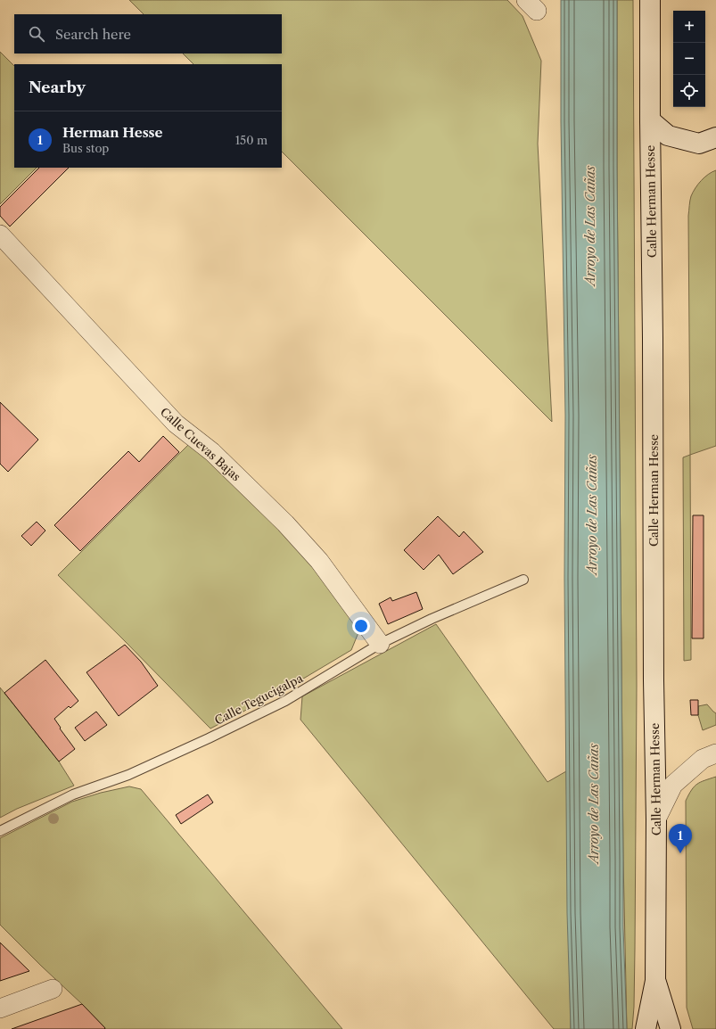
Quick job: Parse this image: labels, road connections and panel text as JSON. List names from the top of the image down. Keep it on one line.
{"streets":{"main road":["Calle Herman Hesse"],"street":["Calle Cuevas Bajas"],"lane":["Calle Tegucigalpa"]},"crossings":[["Calle Cuevas Bajas","Calle Tegucigalpa"]],"water":["Arroyo de Las Cañas"],"page":{"map_buttons":["+","−"],"search":"Search here","heading":"Nearby","list":[{"mark":"1","name":"Herman Hesse","note":"Bus stop","value":"150 m"}],"pins":"1"}}
